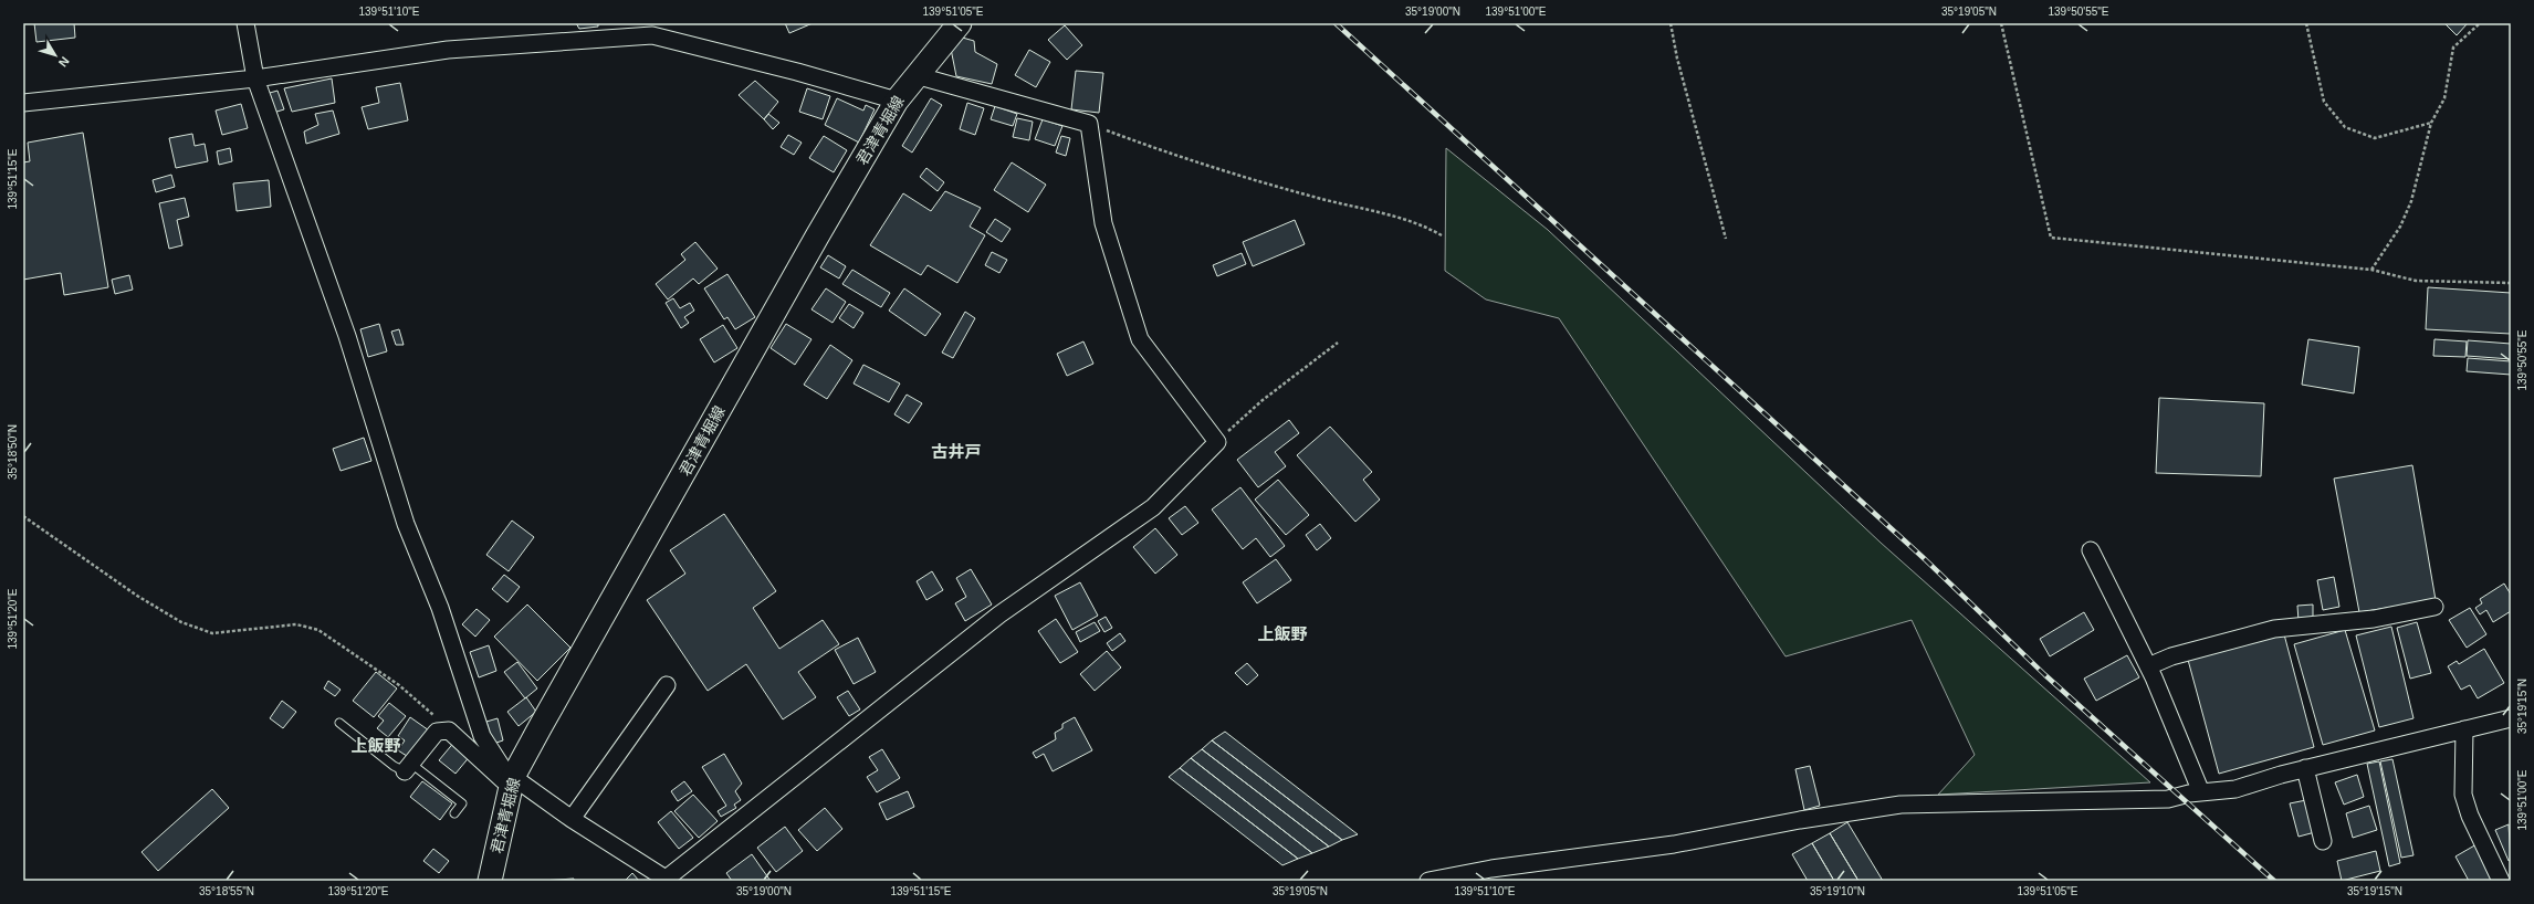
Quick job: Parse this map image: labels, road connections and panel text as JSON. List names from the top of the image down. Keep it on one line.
{"streets":{"main road":["君津青堀線"]},"districts":["古井戸","上飯野","上飯野"],"north":"bottom right","coordinates":["139°51'10\"E","139°51'05\"E","35°19'00\"N","139°51'00\"E","35°19'05\"N","139°50'55\"E","139°51'15\"E","35°18'50\"N","139°51'20\"E","35°19'15\"N","35°18'55\"N","35°19'10\"N"]}
